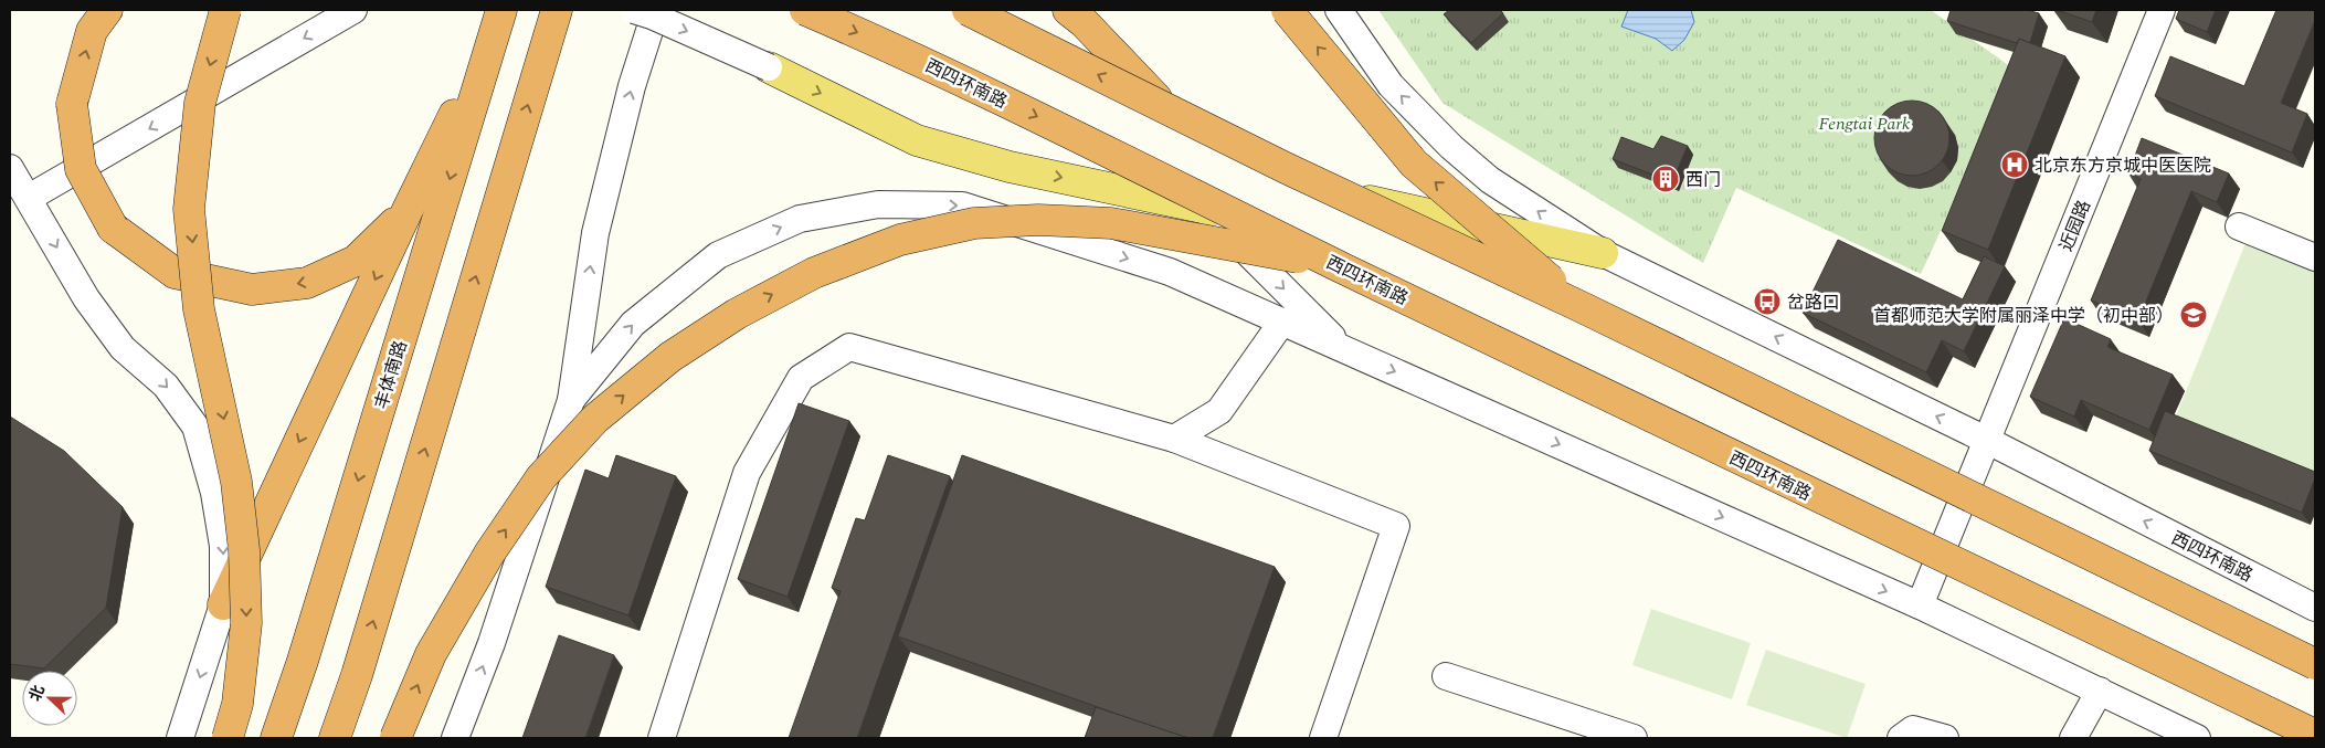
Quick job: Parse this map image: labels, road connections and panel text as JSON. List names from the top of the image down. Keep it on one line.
{"streets":{"highway":["西四环南路","丰体南路"],"street":["近园路"]},"crossings":[["西四环南路","近园路"]],"parks":["Fengtai Park"],"places":{"hospital":["北京东方京城中医医院"],"building":["西门"],"bus stop":["岔路口"],"school or university":["首都师范大学附属丽泽中学（初中部）"]},"north":"left"}
